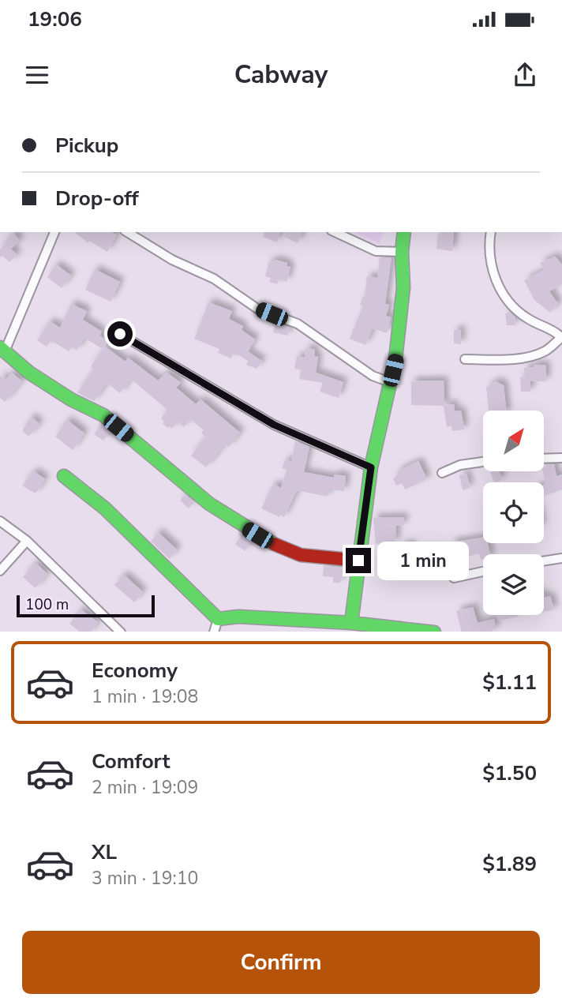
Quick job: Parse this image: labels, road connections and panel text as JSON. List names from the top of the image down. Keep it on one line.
{"scale_bar":"100 m","north":"top right","page":{"status":"19:06","header":"Cabway","banner":["Pickup","Drop-off"],"bubble":"1 min","scale":"100 m","list":[{"name":"Economy","note":"1 min · 19:08","value":"$1.11"},{"name":"Comfort","note":"2 min · 19:09","value":"$1.50"},{"name":"XL","note":"3 min · 19:10","value":"$1.89"}],"buttons":"Confirm"}}
